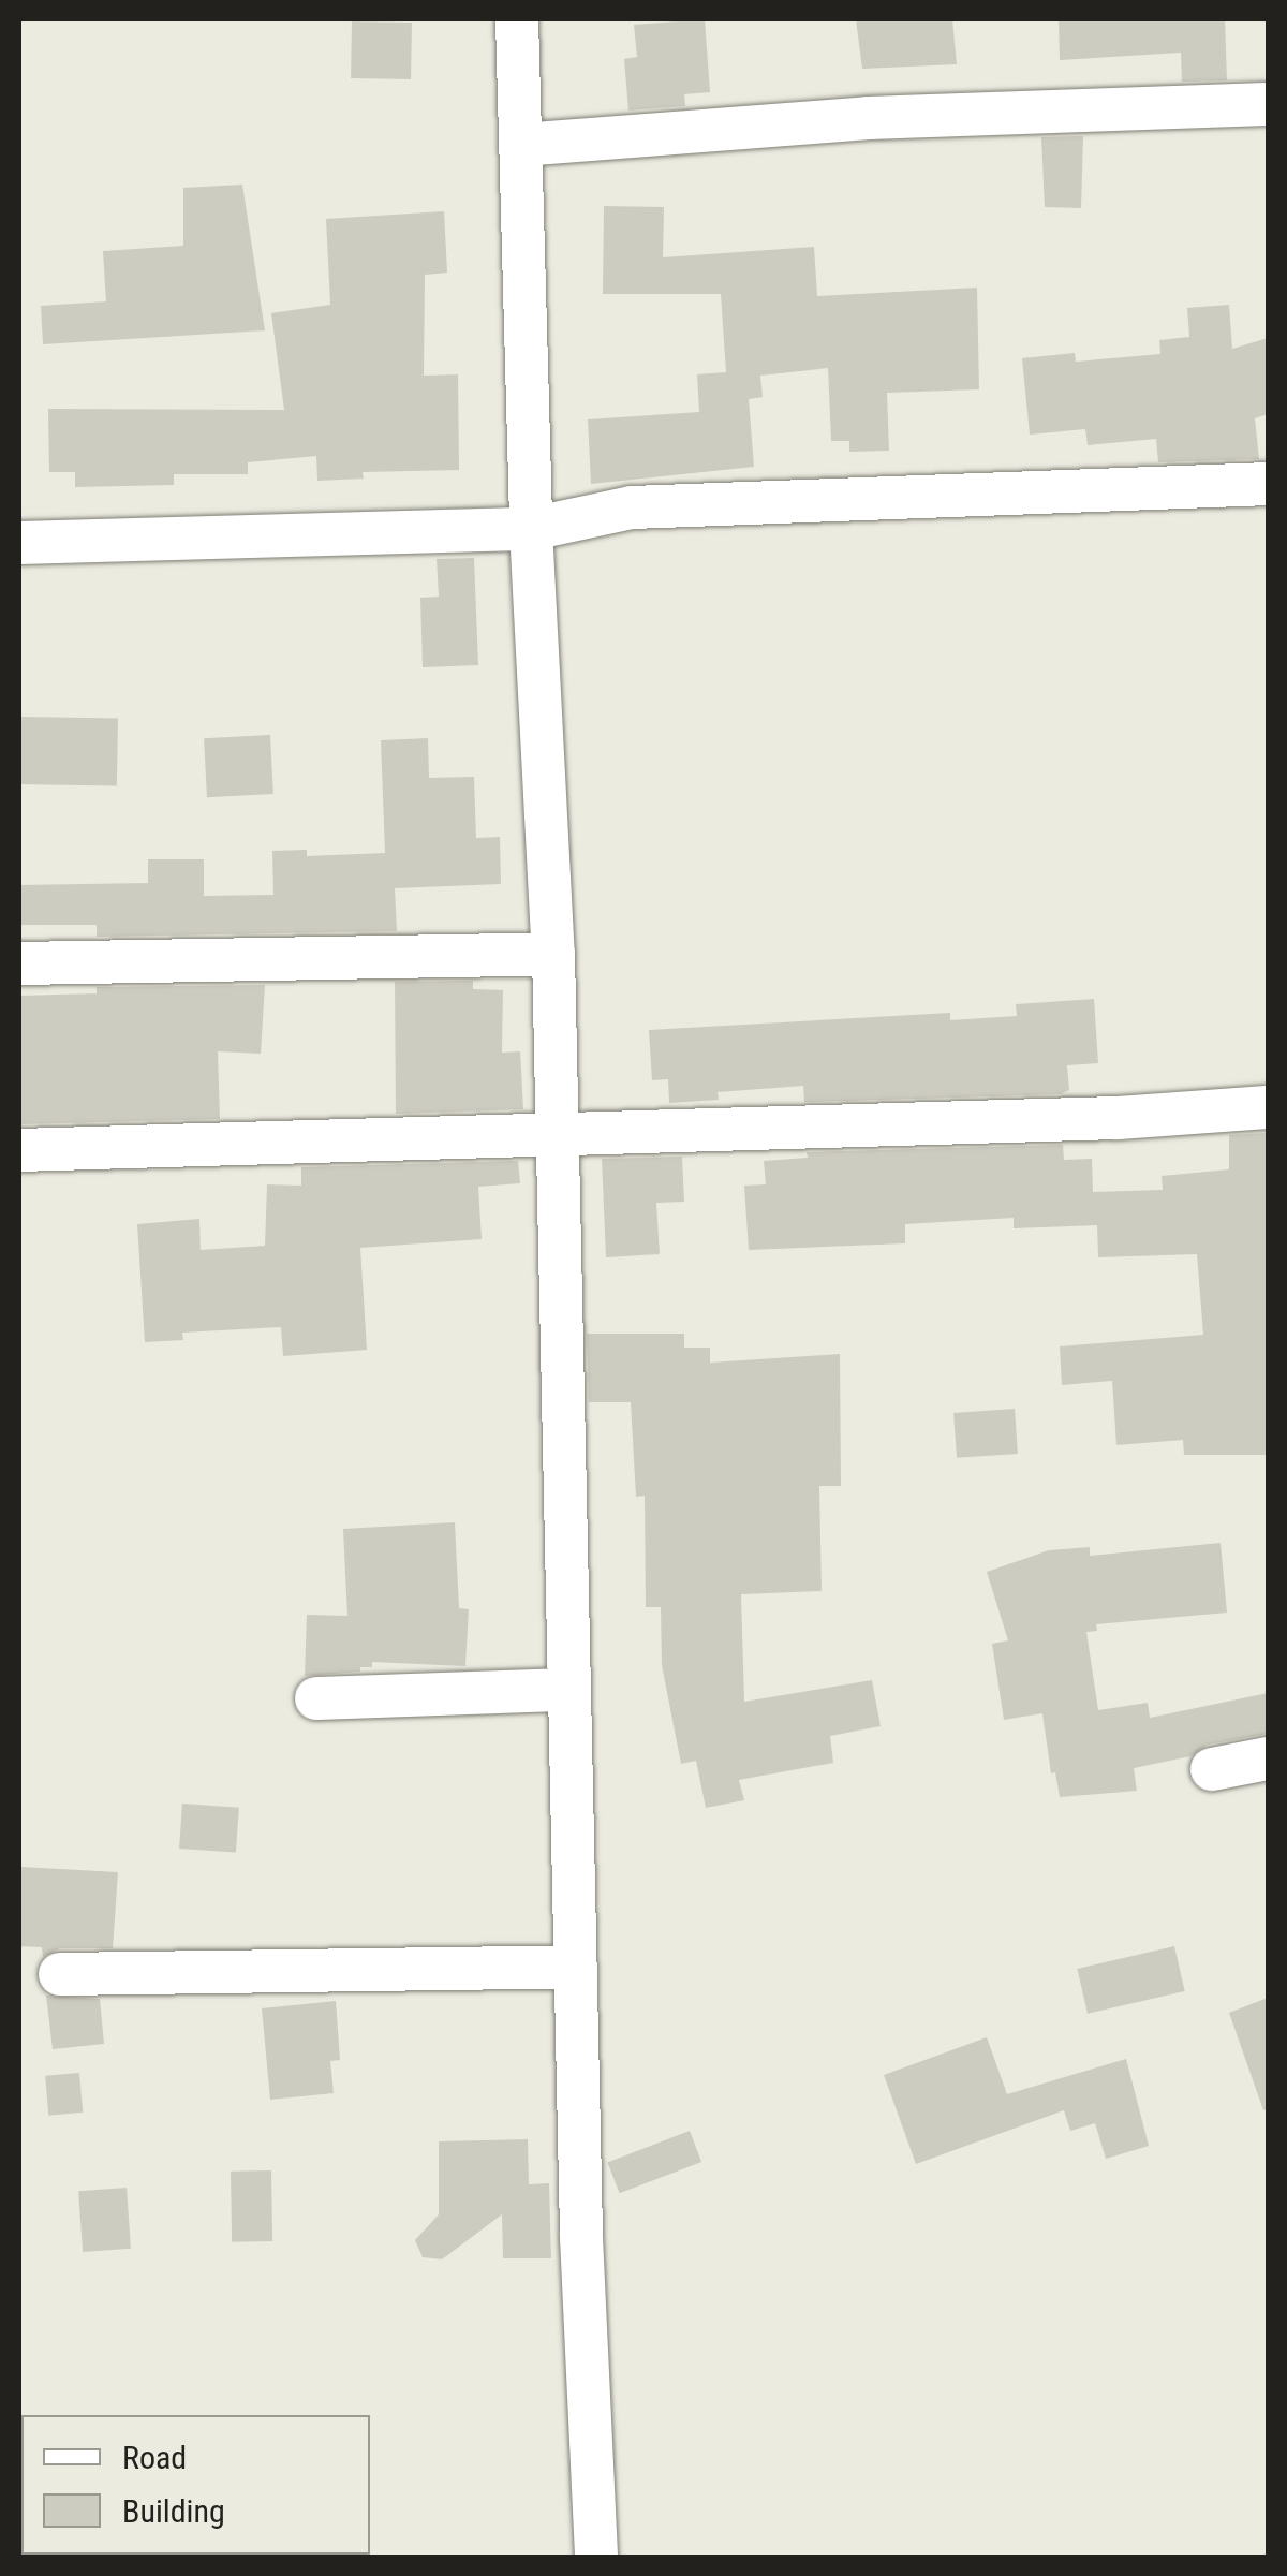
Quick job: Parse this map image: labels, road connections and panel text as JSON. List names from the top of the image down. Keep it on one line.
{"legend":["Road","Building"]}
